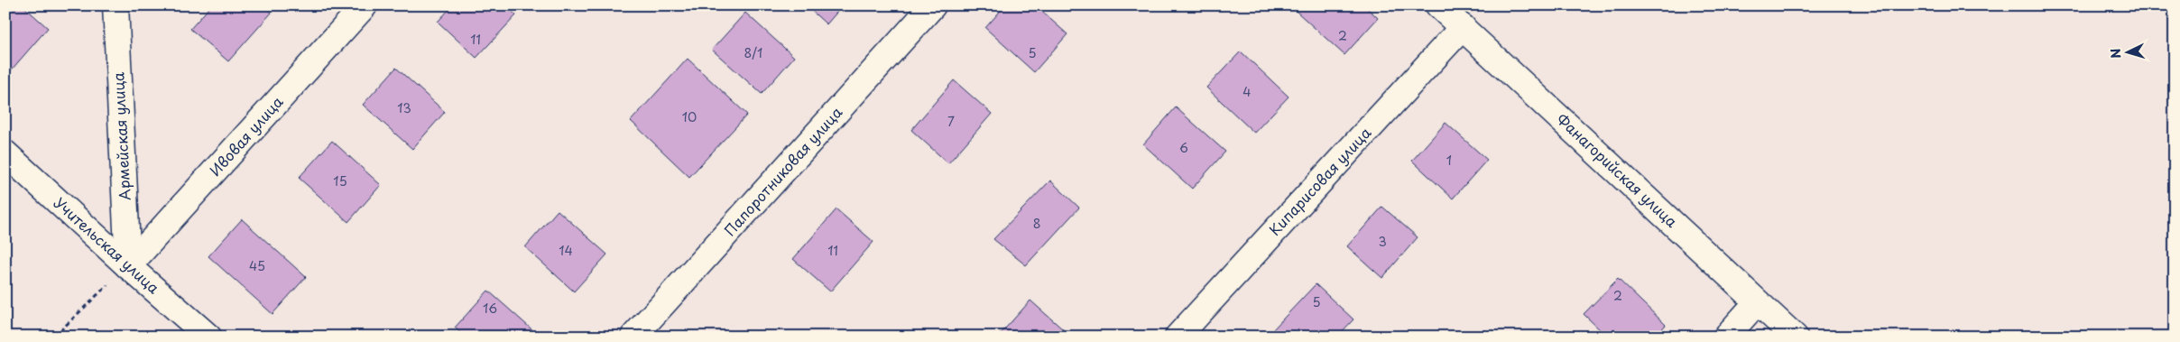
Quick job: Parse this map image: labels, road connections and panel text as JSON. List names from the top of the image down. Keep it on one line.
{"streets":{"street":["Армейская улица","Ивовая улица","Фанагорийская улица","Папоротниковая улица","Кипарисовая улица","Учительская улица"]},"crossings":[["Армейская улица","Ивовая улица"],["Армейская улица","Учительская улица"],["Ивовая улица","Учительская улица"],["Фанагорийская улица","Кипарисовая улица"]],"house_numbers":["2","11","8/1","5","4","13","10","7","6","1","15","8","3","14","11","45","2","5","16"],"north":"left"}
